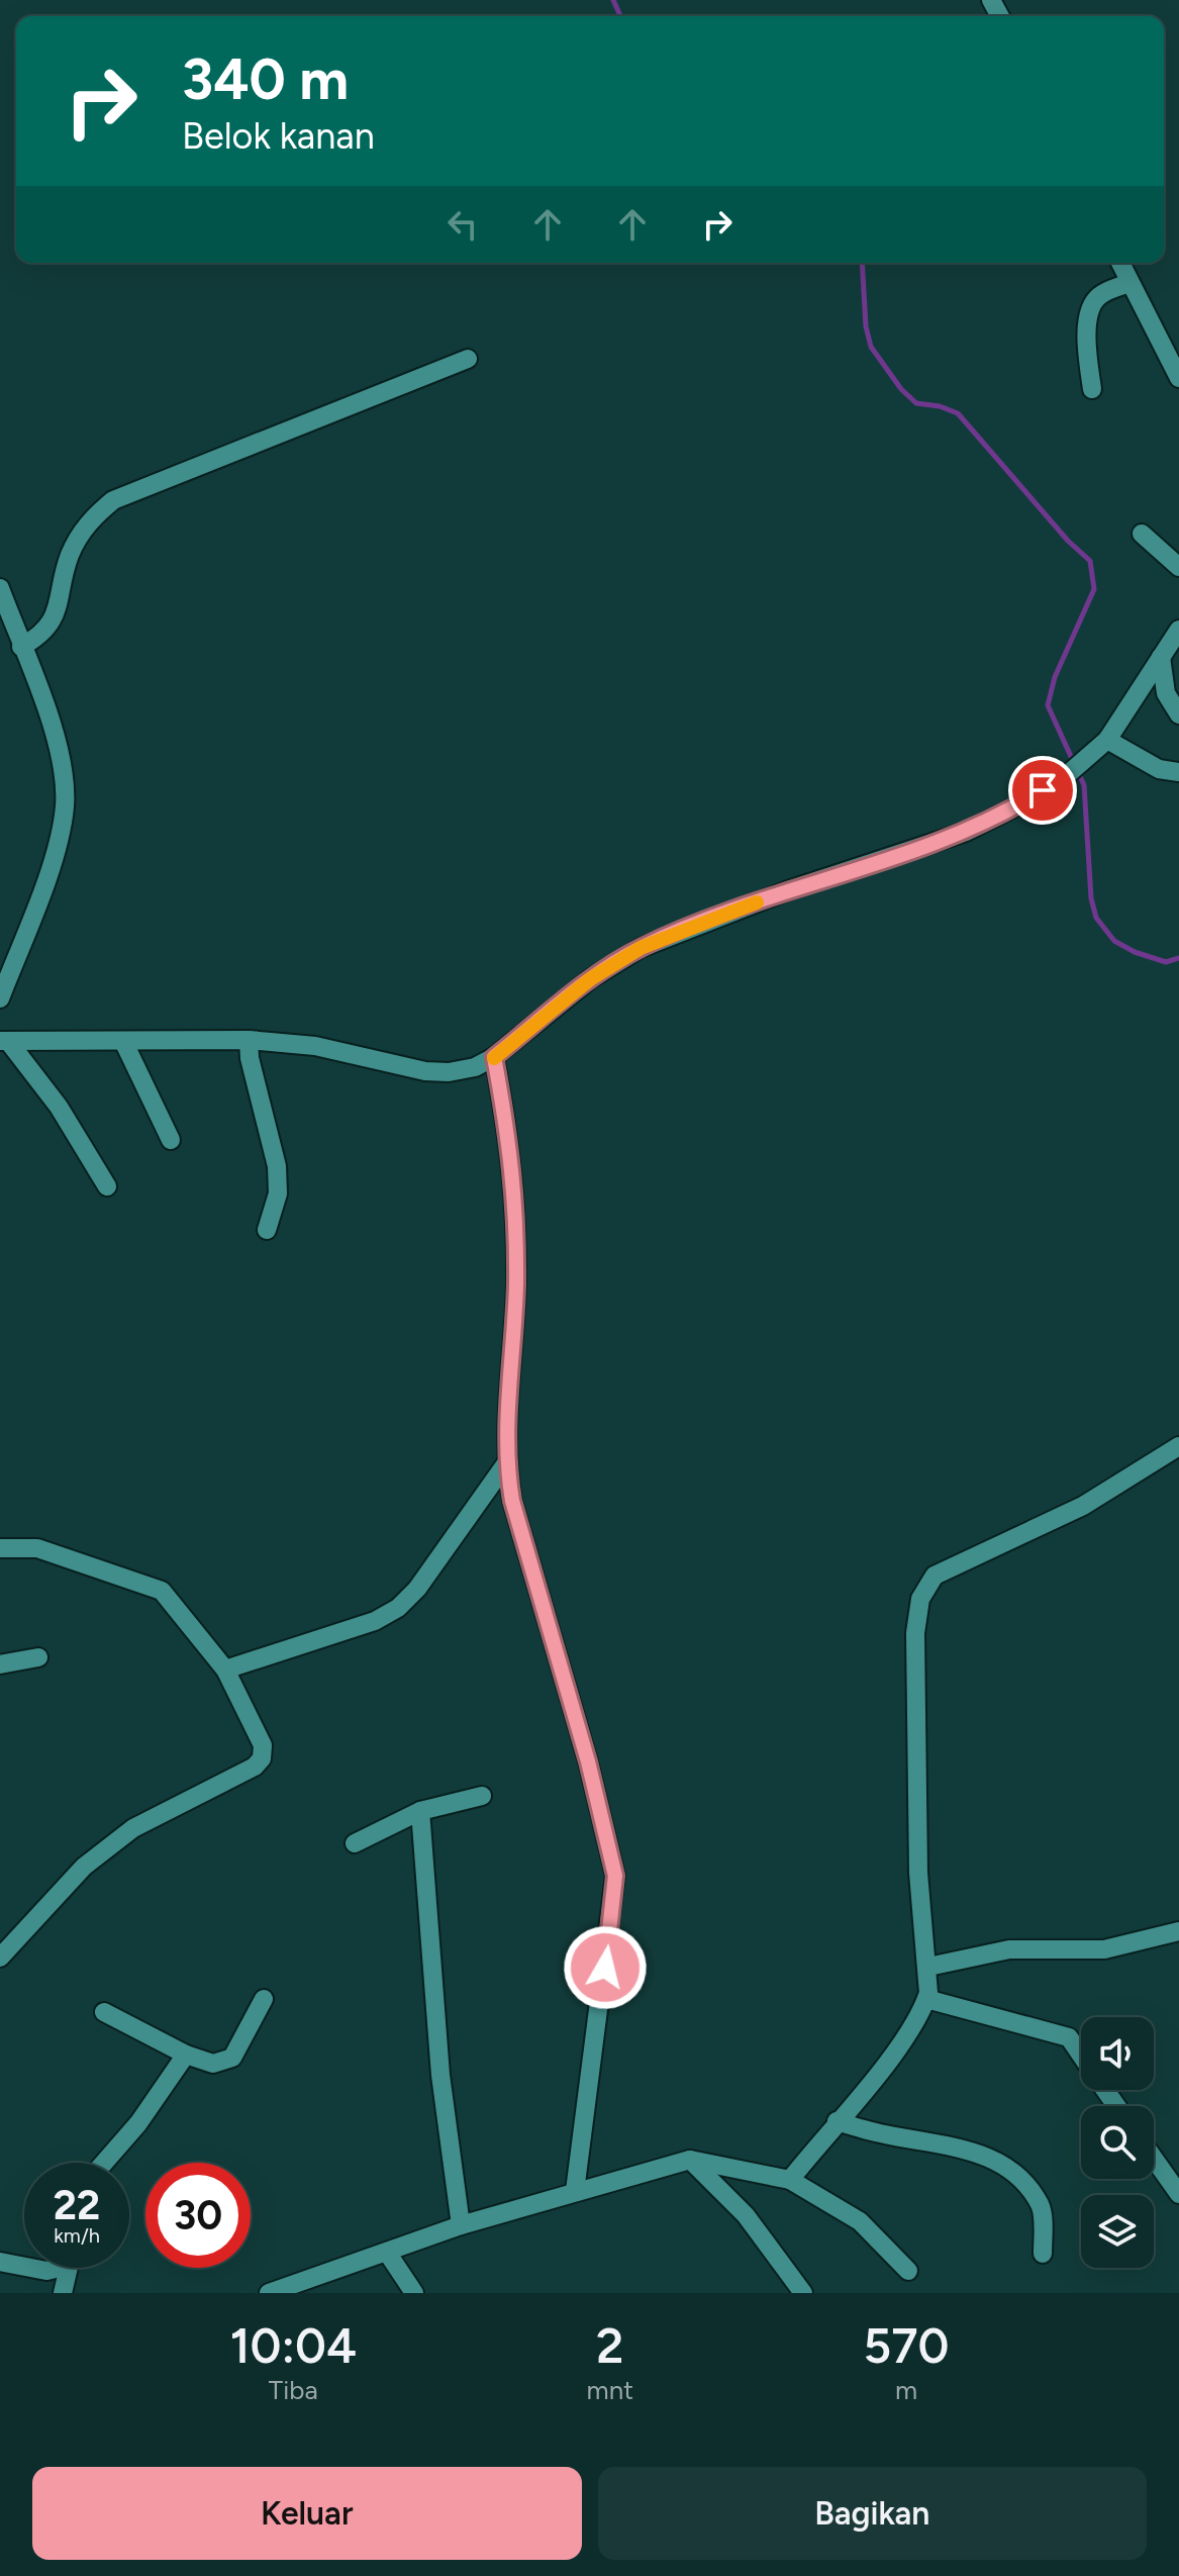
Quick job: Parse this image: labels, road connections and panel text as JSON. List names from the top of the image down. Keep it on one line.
{"page":{"turn":["340 m","Belok kanan"],"speed":"22 km/h","limit":"30","eta":["10:04","Tiba","2","mnt","570","m"],"buttons":["Keluar","Bagikan"]}}
